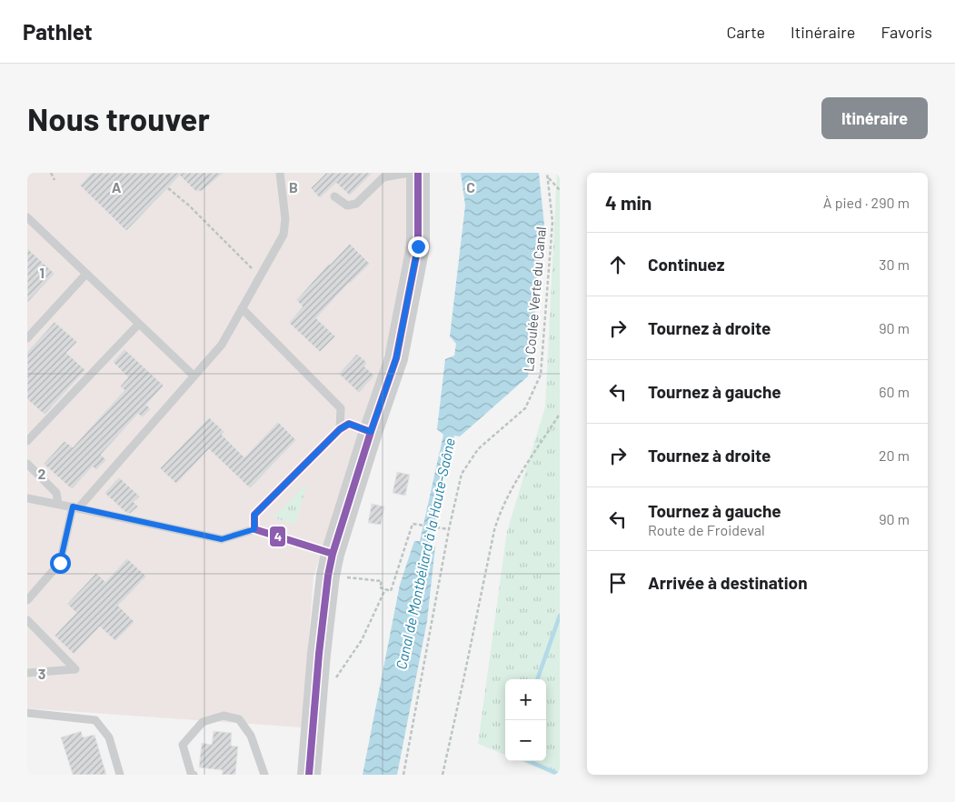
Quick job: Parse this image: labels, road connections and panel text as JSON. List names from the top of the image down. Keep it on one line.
{"streets":{"path":["La Coulée Verte du Canal"]},"water":["Canal de Montbéliard à la Haute-Saône"],"lines":["transit line 4"],"page":{"header":"Pathlet","nav":["Carte","Itinéraire","Favoris"],"buttons":"Itinéraire","title":"Nous trouver","heading":["4 min","À pied · 290 m"],"list":[["Continuez","30 m"],["Tournez à droite","90 m"],["Tournez à gauche","60 m"],["Tournez à droite","20 m"],["Tournez à gauche","Route de Froideval","90 m"],"Arrivée à destination"],"map_buttons":["+","−"]},"grid":{"columns":["A","B","C"],"rows":["1","2","3"]}}
